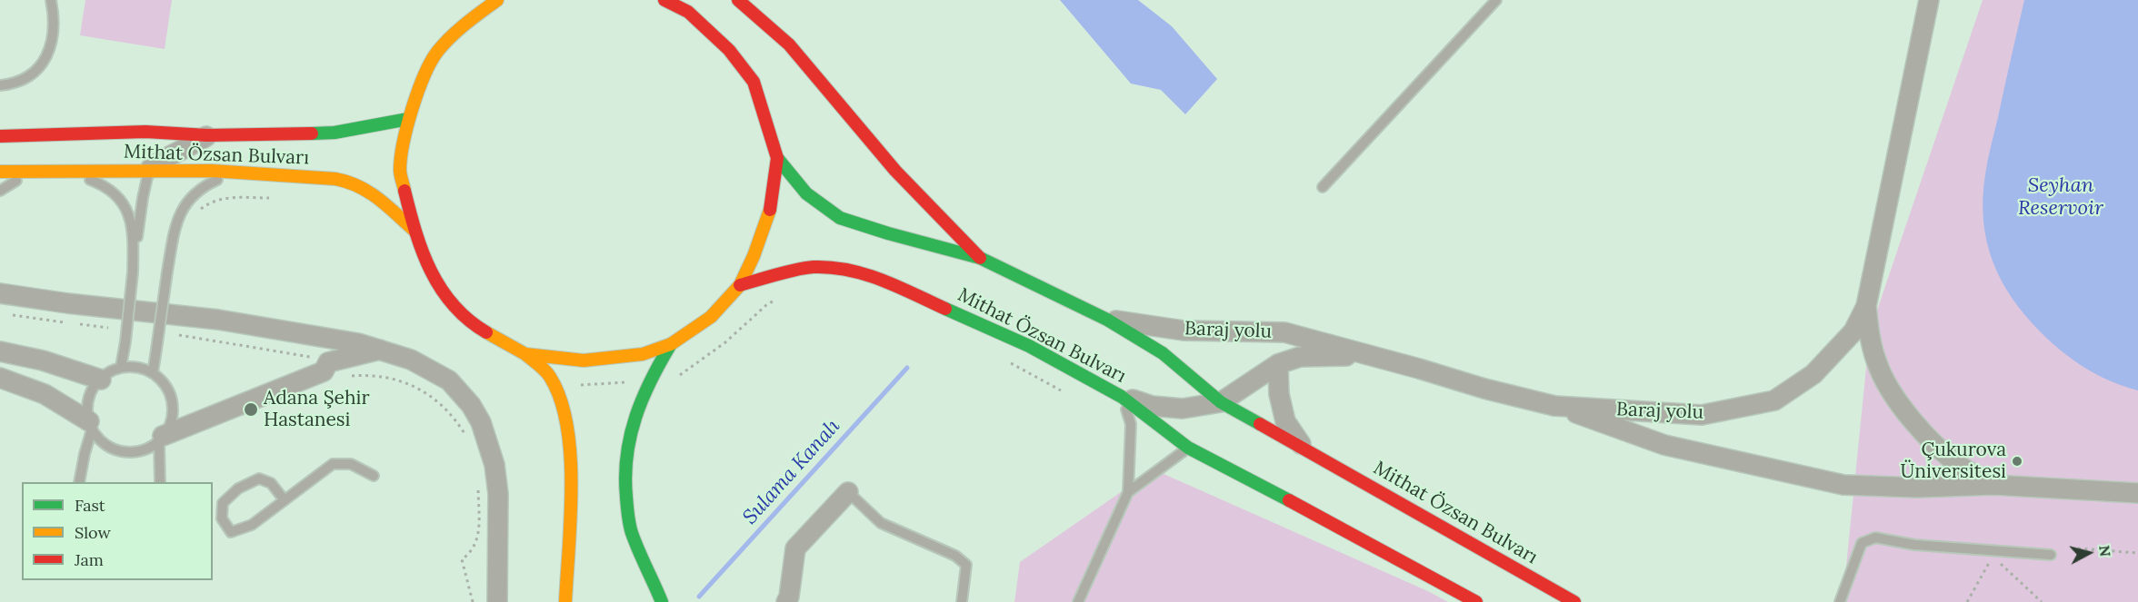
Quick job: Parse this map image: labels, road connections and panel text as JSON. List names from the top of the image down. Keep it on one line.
{"streets":{"main road":["Mithat Özsan Bulvarı"],"street":["Baraj yolu"]},"crossings":[["Mithat Özsan Bulvarı","Baraj yolu"]],"water":["Seyhan Reservoir","Sulama Kanalı"],"places":["Adana Şehir Hastanesi","Çukurova Üniversitesi"],"legend":["Fast","Slow","Jam"],"north":"right"}
